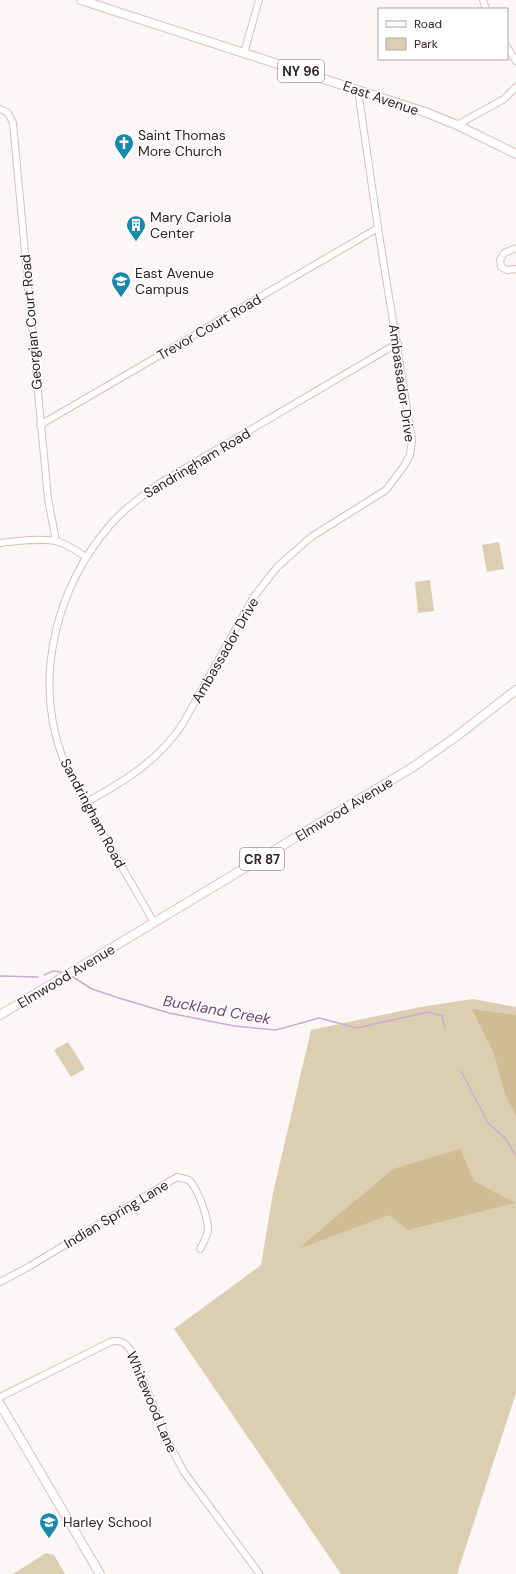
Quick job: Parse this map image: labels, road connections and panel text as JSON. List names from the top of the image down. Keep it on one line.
{"streets":{"main road":["NY 96","East Avenue","Elmwood Avenue","CR 87"],"street":["Georgian Court Road","Trevor Court Road","Ambassador Drive","Sandringham Road","Indian Spring Lane","Whitewood Lane"]},"crossings":[["East Avenue","Ambassador Drive"],["Georgian Court Road","Trevor Court Road"],["Trevor Court Road","Ambassador Drive"],["Ambassador Drive","Sandringham Road"],["Sandringham Road","Elmwood Avenue"]],"water":["Buckland Creek"],"places":{"church":["Saint Thomas More Church"],"building":["Mary Cariola Center"],"school or university":["East Avenue Campus","Harley School"]},"legend":["Road","Park"]}
